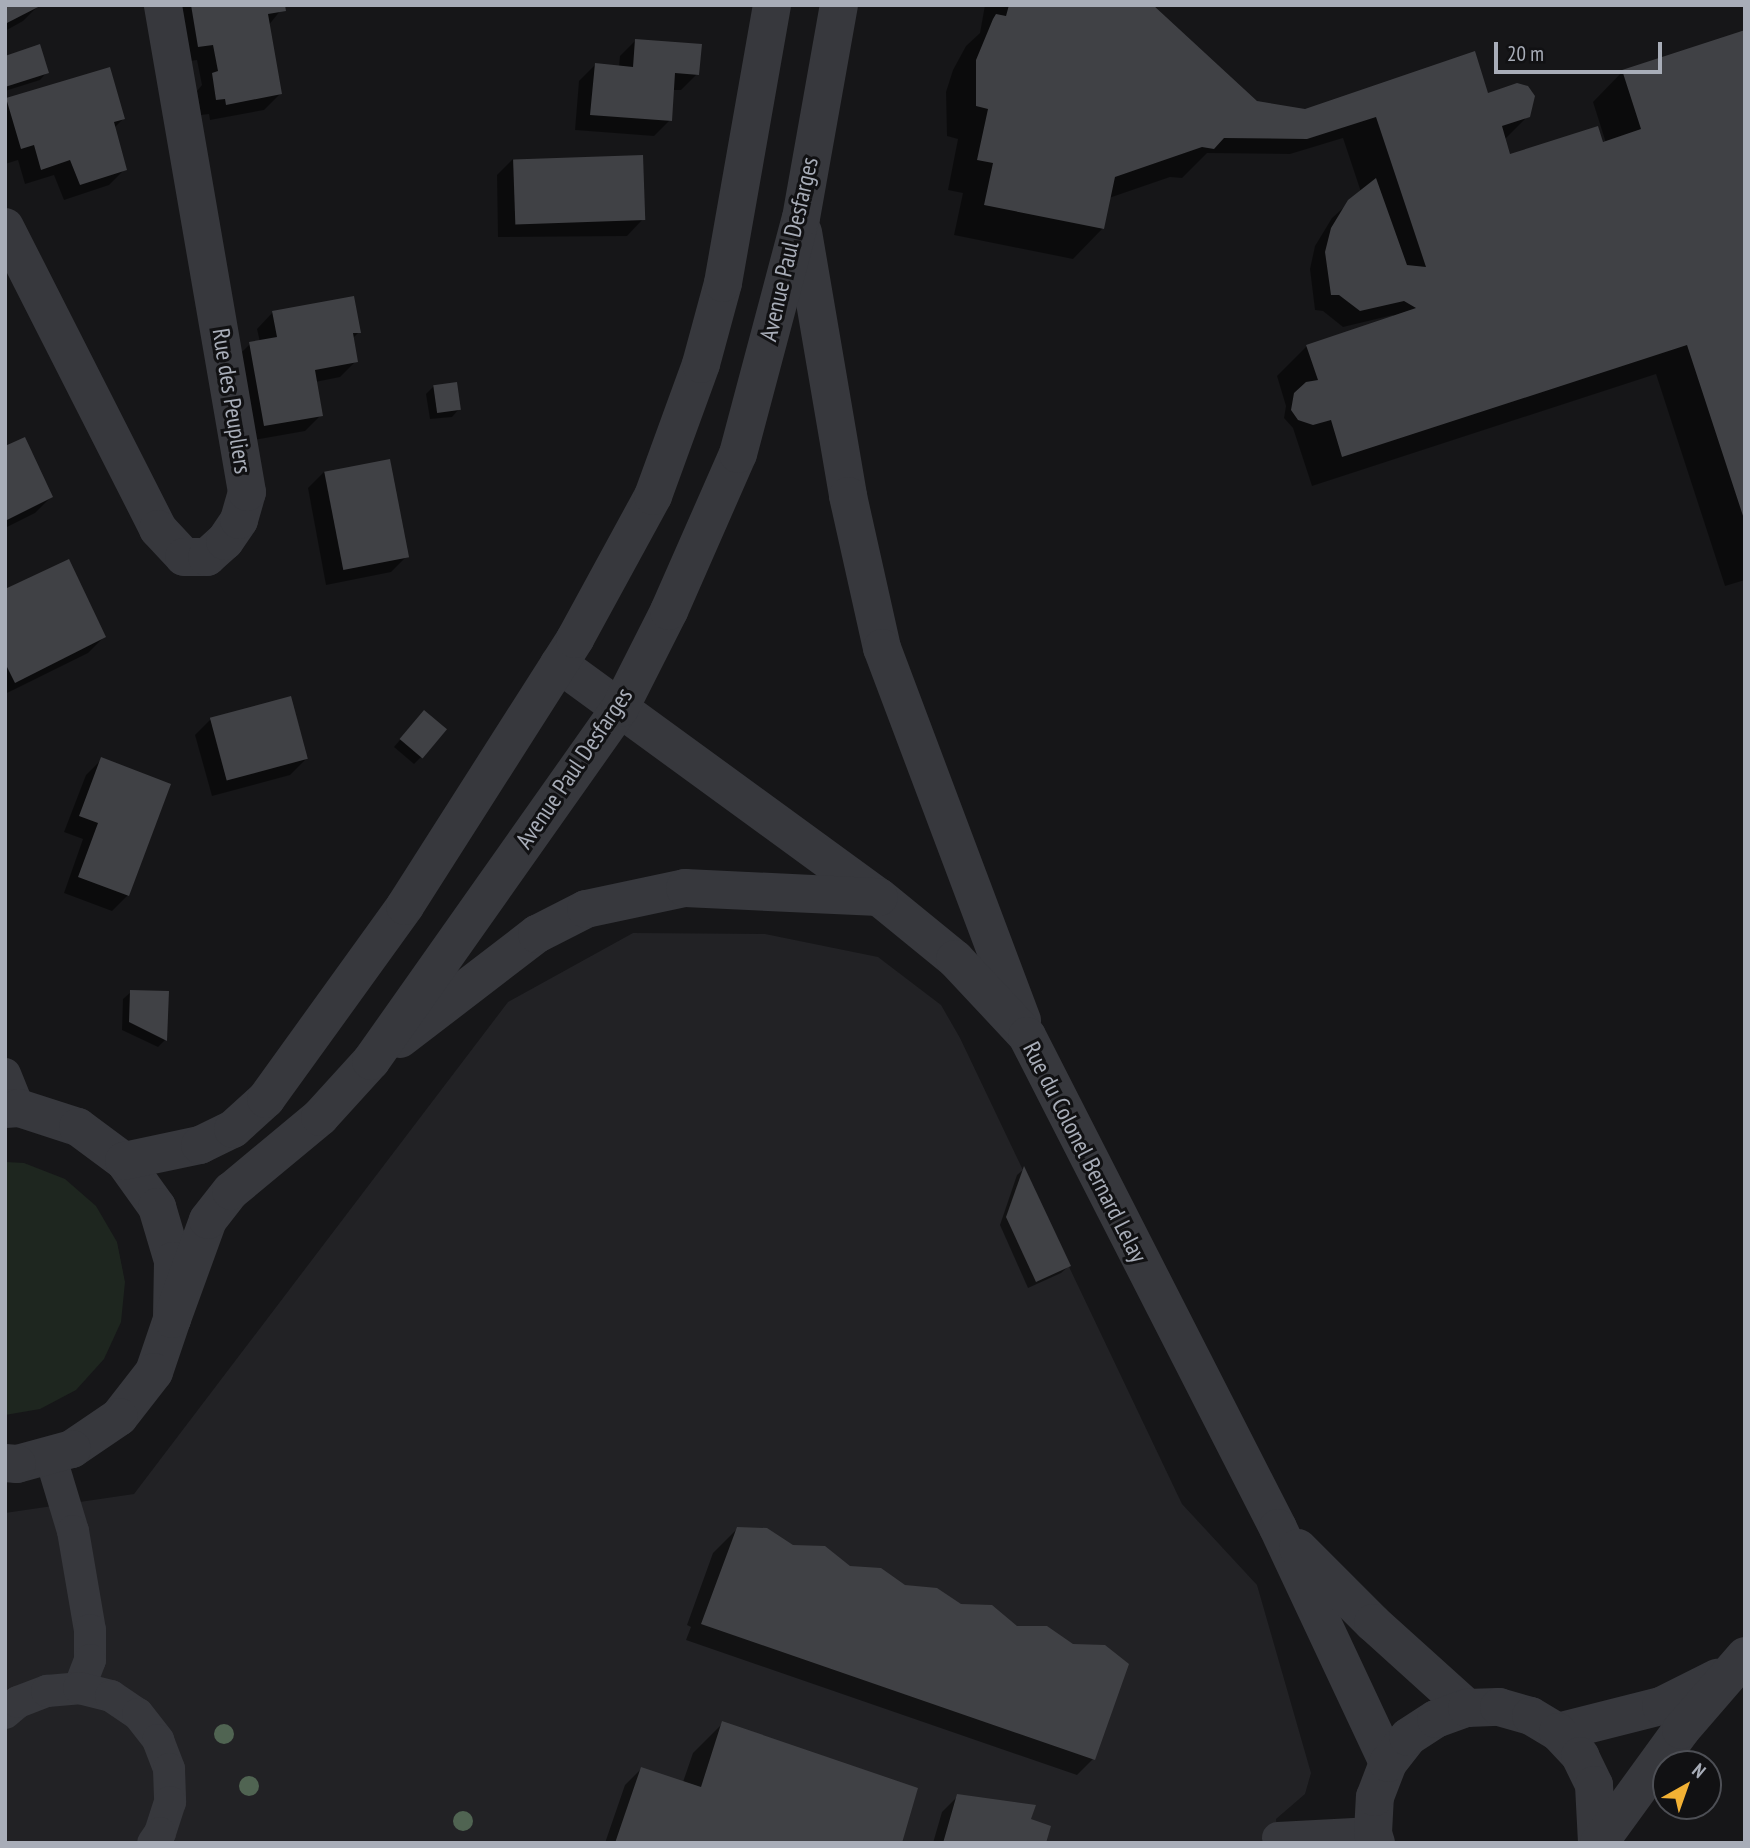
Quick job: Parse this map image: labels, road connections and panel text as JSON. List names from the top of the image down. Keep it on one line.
{"streets":{"street":["Avenue Paul Desfarges","Rue des Peupliers","Rue du Colonel Bernard Lelay"]},"crossings":[["Avenue Paul Desfarges","Rue du Colonel Bernard Lelay"]],"scale_bar":"20 m","north":"top right"}
